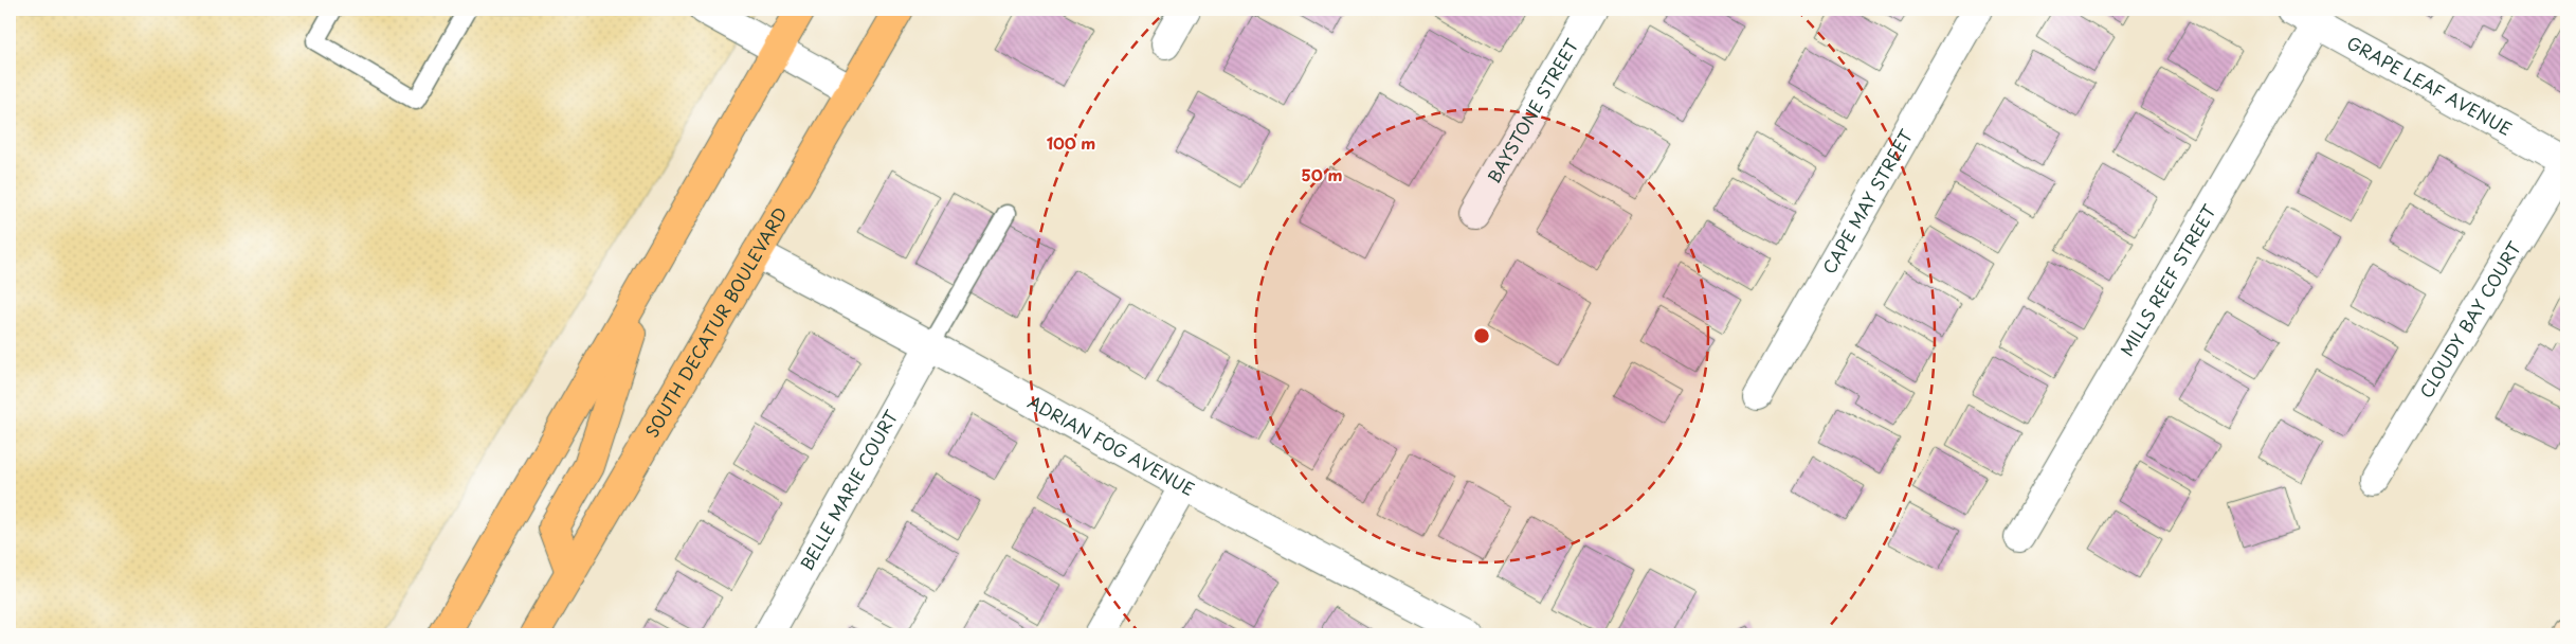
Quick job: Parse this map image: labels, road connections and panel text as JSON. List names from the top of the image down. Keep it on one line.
{"streets":{"main road":["SOUTH DECATUR BOULEVARD"],"street":["GRAPE LEAF AVENUE","BAYSTONE STREET","CAPE MAY STREET","MILLS REEF STREET","CLOUDY BAY COURT","ADRIAN FOG AVENUE","BELLE MARIE COURT"]},"crossings":[["GRAPE LEAF AVENUE","MILLS REEF STREET"],["GRAPE LEAF AVENUE","CLOUDY BAY COURT"],["SOUTH DECATUR BOULEVARD","ADRIAN FOG AVENUE"],["ADRIAN FOG AVENUE","BELLE MARIE COURT"]],"rings":["100 m","50 m"]}
